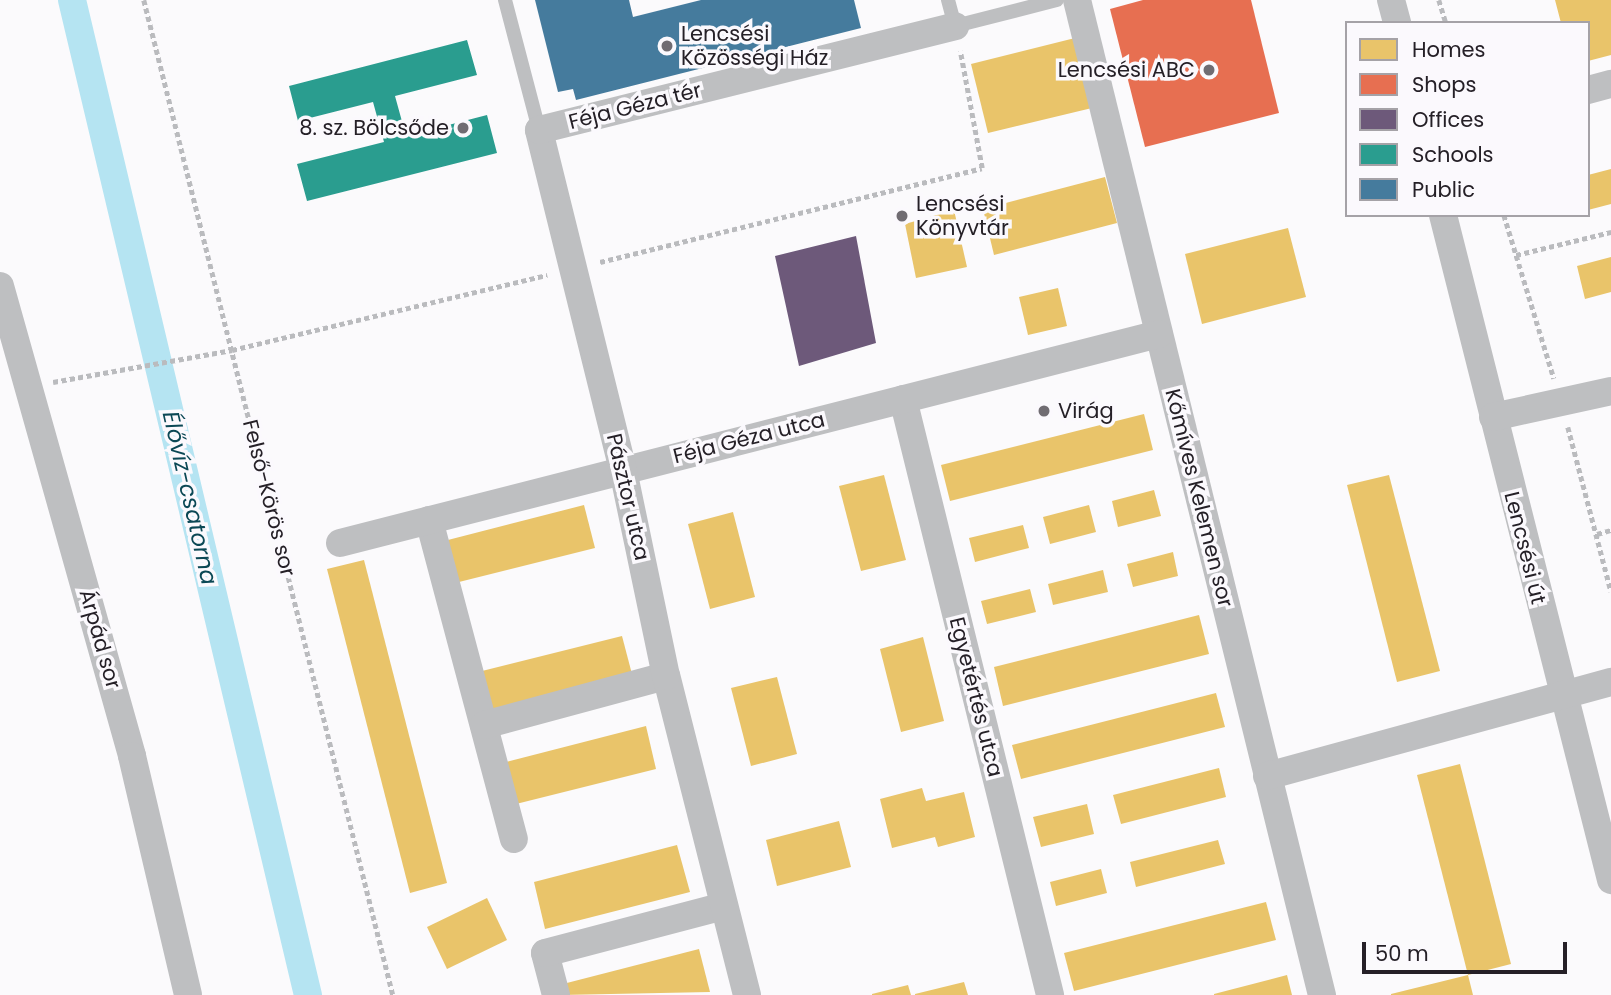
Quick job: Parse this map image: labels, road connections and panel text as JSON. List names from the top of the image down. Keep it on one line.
{"streets":{"street":["Féja Géza tér","Féja Géza utca","Pásztor utca","Kőmíves Kelemen sor","Lencsési út","Árpád sor","Egyetértés utca"],"path":["Felső-Körös sor"]},"crossings":[["Féja Géza tér","Pásztor utca"],["Féja Géza utca","Pásztor utca"],["Féja Géza utca","Kőmíves Kelemen sor"],["Féja Géza utca","Egyetértés utca"]],"water":["Élővíz-csatorna"],"places":["Lencsési Közösségi Ház","Lencsési ABC","8. sz. Bölcsőde","Lencsési Könyvtár","Virág"],"legend":["Homes","Shops","Offices","Schools","Public"],"scale_bar":"50 m"}
